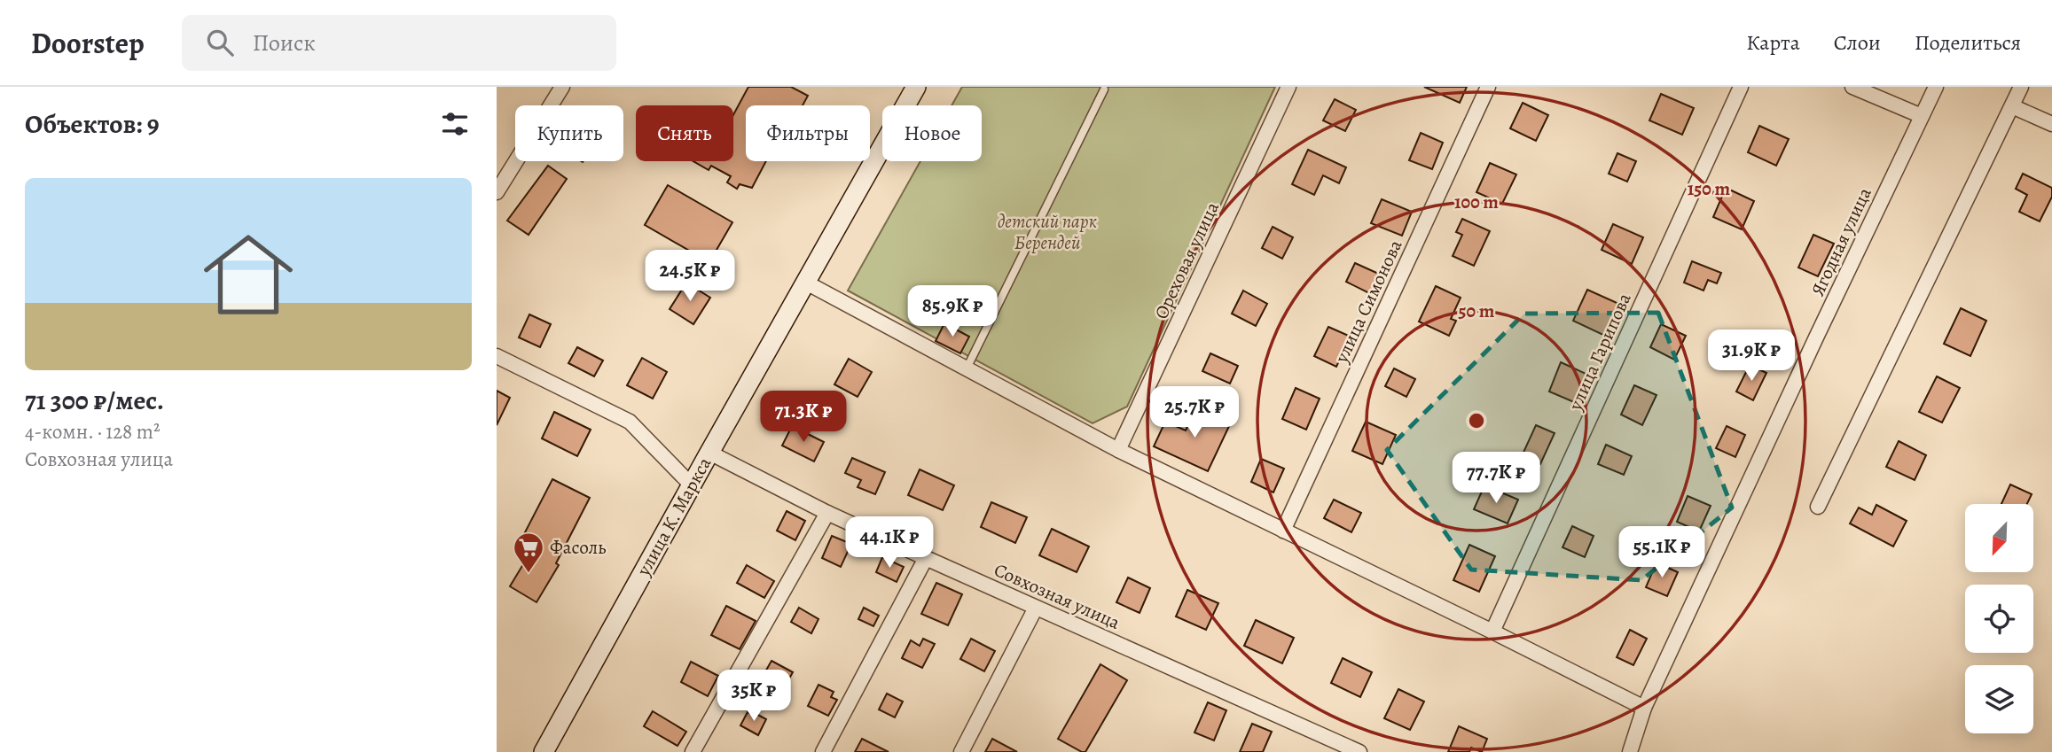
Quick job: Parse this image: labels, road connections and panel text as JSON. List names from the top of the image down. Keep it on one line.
{"streets":{"main road":["улица К. Маркса"],"street":["Ягодная улица","Ореховая улица","улица Симонова","улица Гарипова","Совхозная улица"]},"crossings":[["улица К. Маркса","Совхозная улица"]],"parks":["детский парк Берендей"],"places":{"supermarket":["Фасоль"]},"north":"bottom left","page":{"header":"Doorstep","search":"Поиск","nav":["Карта","Слои","Поделиться"],"heading":"Объектов: 9","chip":["Купить","Снять","Фильтры","Новое"],"list":[{"name":"71 300 ₽/мес.","note":"4-комн. · 128 m² · Совхозная улица"}],"price":["24.5K ₽","85.9K ₽","31.9K ₽","25.7K ₽","71.3K ₽","77.7K ₽","44.1K ₽","55.1K ₽","35K ₽"]},"rings":["150 m","100 m","50 m"]}
